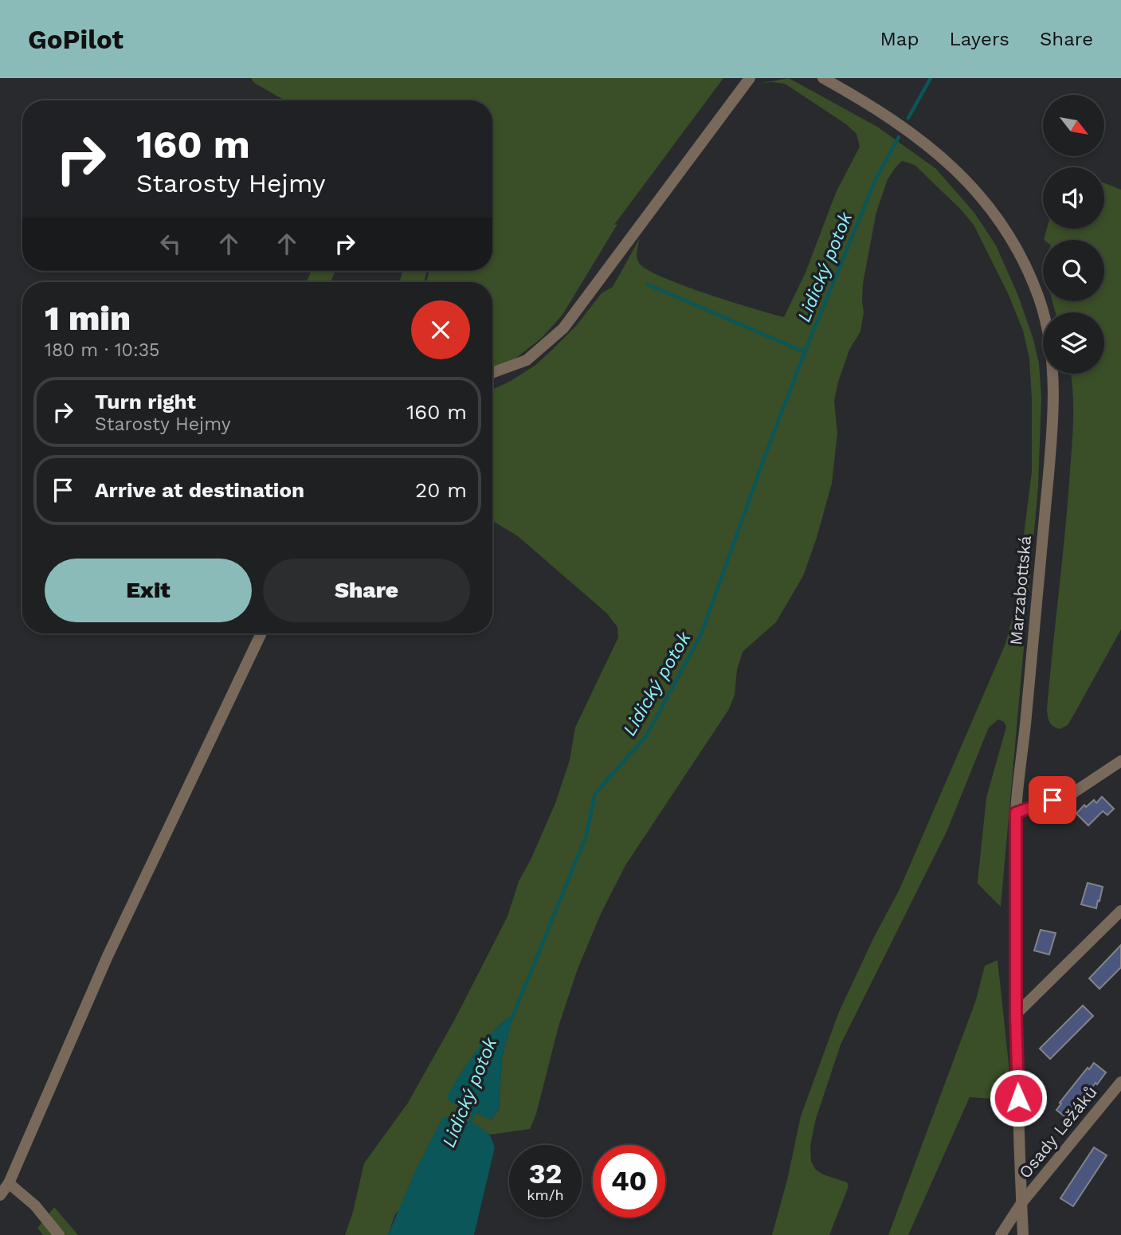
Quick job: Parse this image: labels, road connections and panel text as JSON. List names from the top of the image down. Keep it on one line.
{"streets":{"street":["Marzabottská","Osady Ležáků"]},"crossings":[["Marzabottská","Osady Ležáků"]],"water":["Lidický potok"],"north":"bottom right","page":{"header":"GoPilot","nav":["Map","Layers","Share"],"turn":["160 m","Starosty Hejmy"],"heading":["1 min","180 m · 10:35"],"list":[{"name":"Turn right","note":"Starosty Hejmy","value":"160 m"},{"name":"Arrive at destination","value":"20 m"}],"buttons":["Exit","Share"],"speed":"32 km/h","limit":"40"}}
